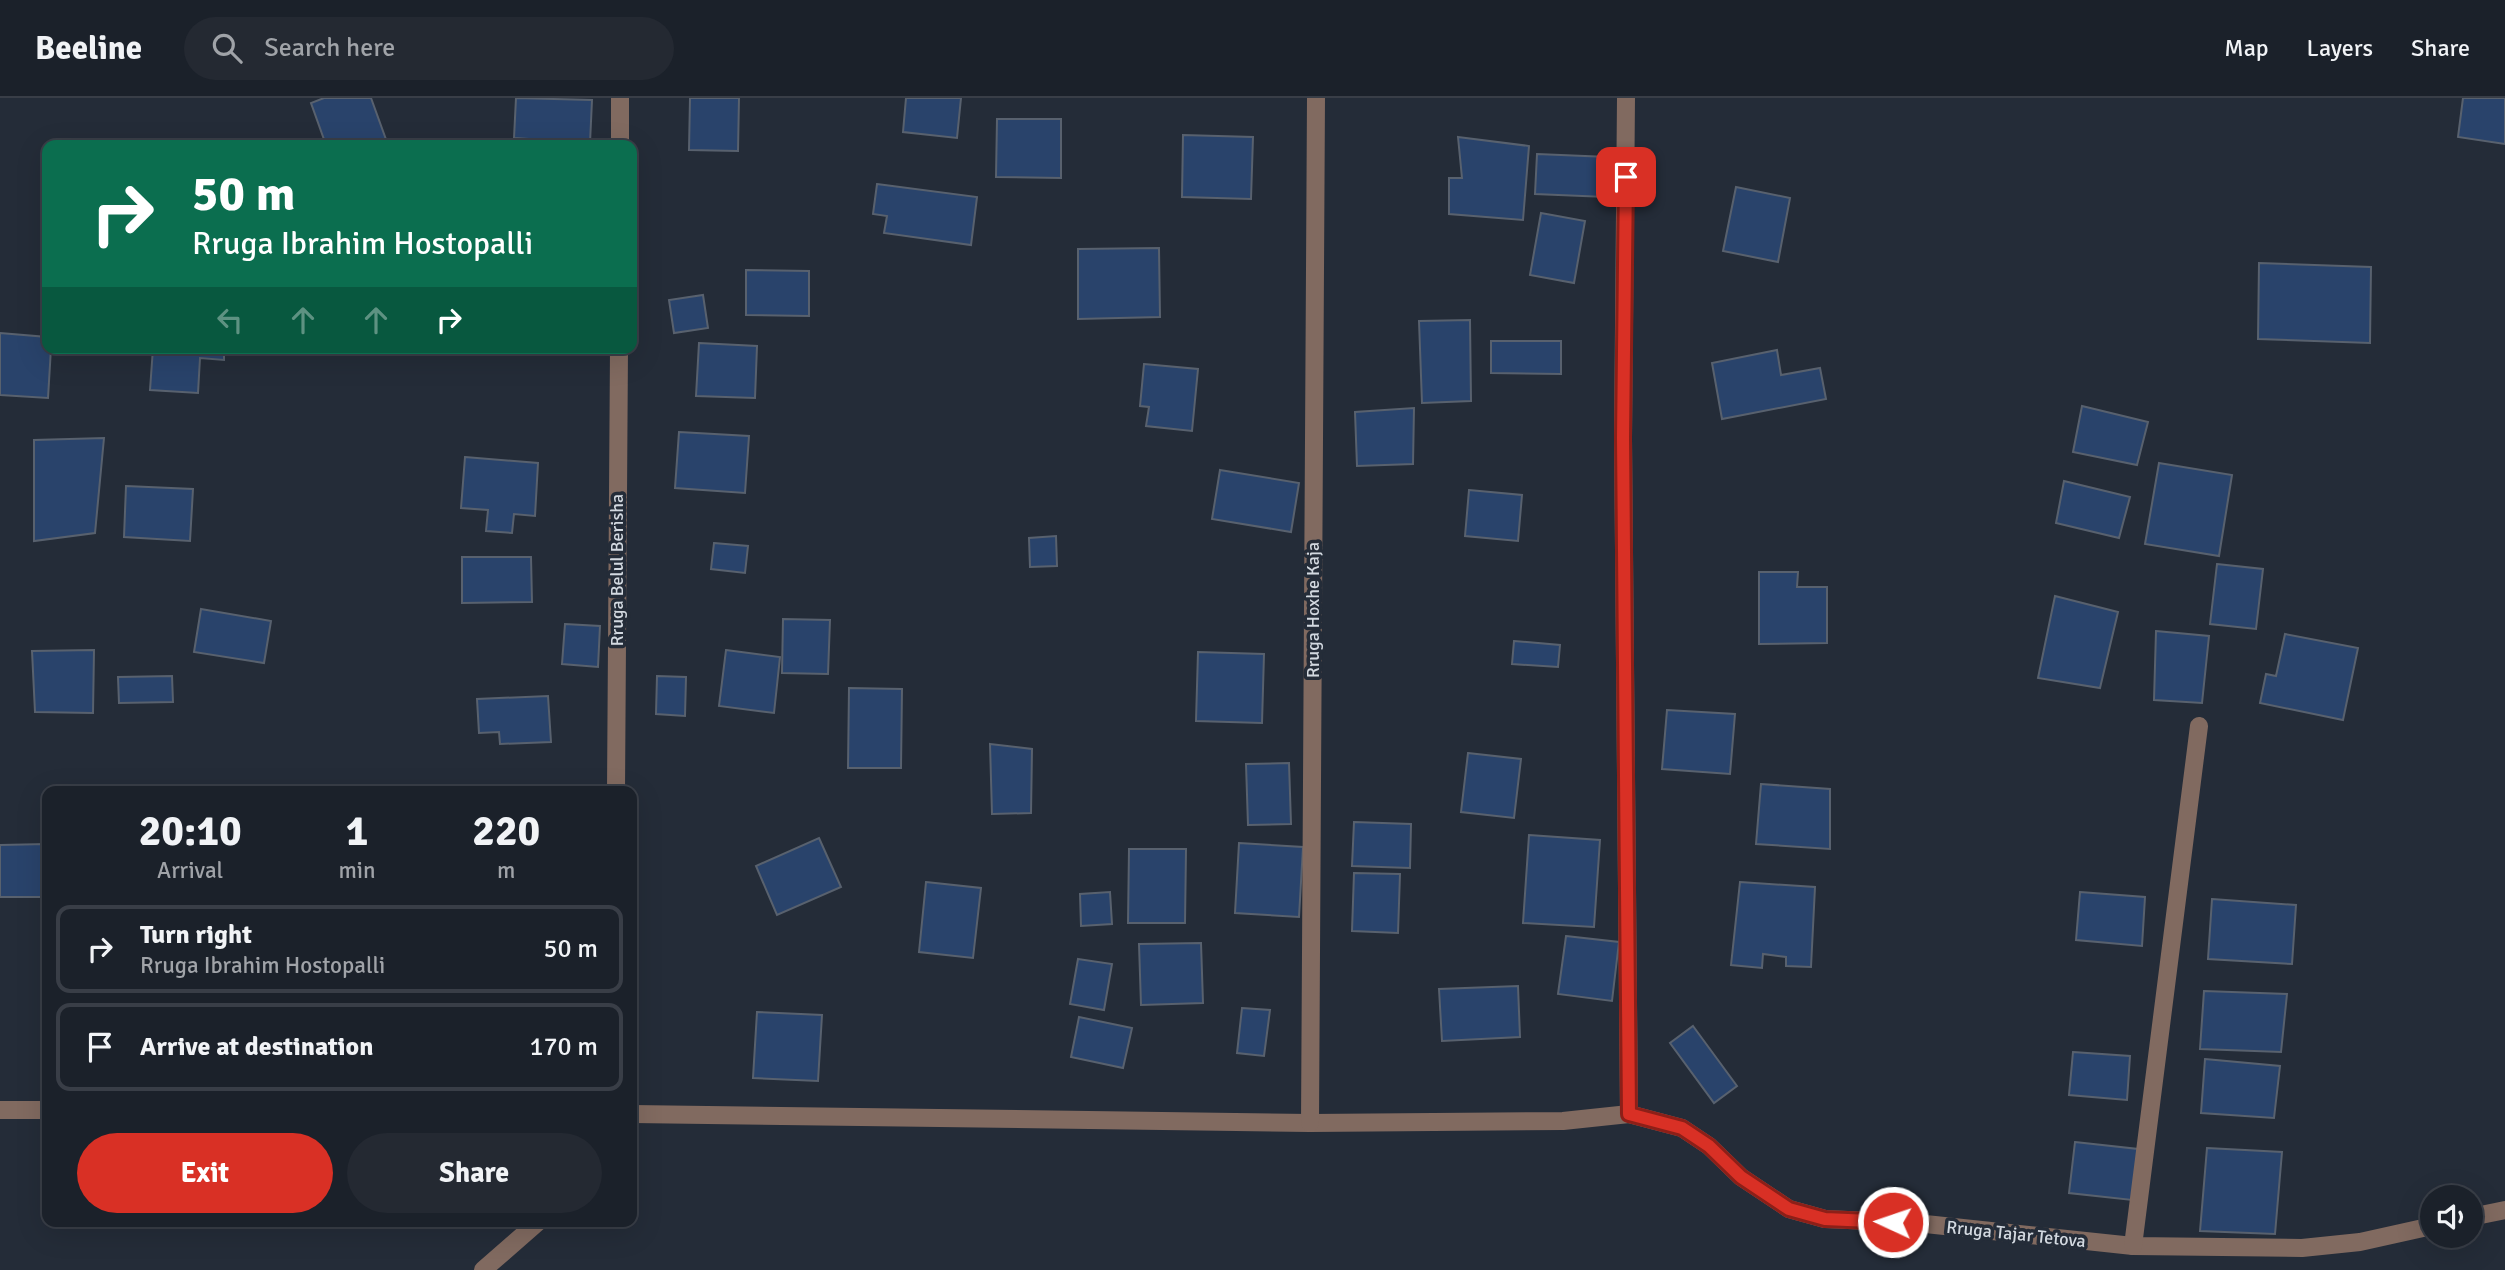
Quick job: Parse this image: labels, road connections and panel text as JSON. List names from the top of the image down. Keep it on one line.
{"streets":{"street":["Rruga Belul Berisha","Rruga Hoxhe Kaja","Rruga Tajar Tetova"]},"page":{"header":"Beeline","search":"Search here","nav":["Map","Layers","Share"],"turn":["50 m","Rruga Ibrahim Hostopalli"],"eta":["20:10","Arrival","1","min","220","m"],"list":[{"name":"Turn right","note":"Rruga Ibrahim Hostopalli","value":"50 m"},{"name":"Arrive at destination","value":"170 m"}],"buttons":["Exit","Share"]}}
